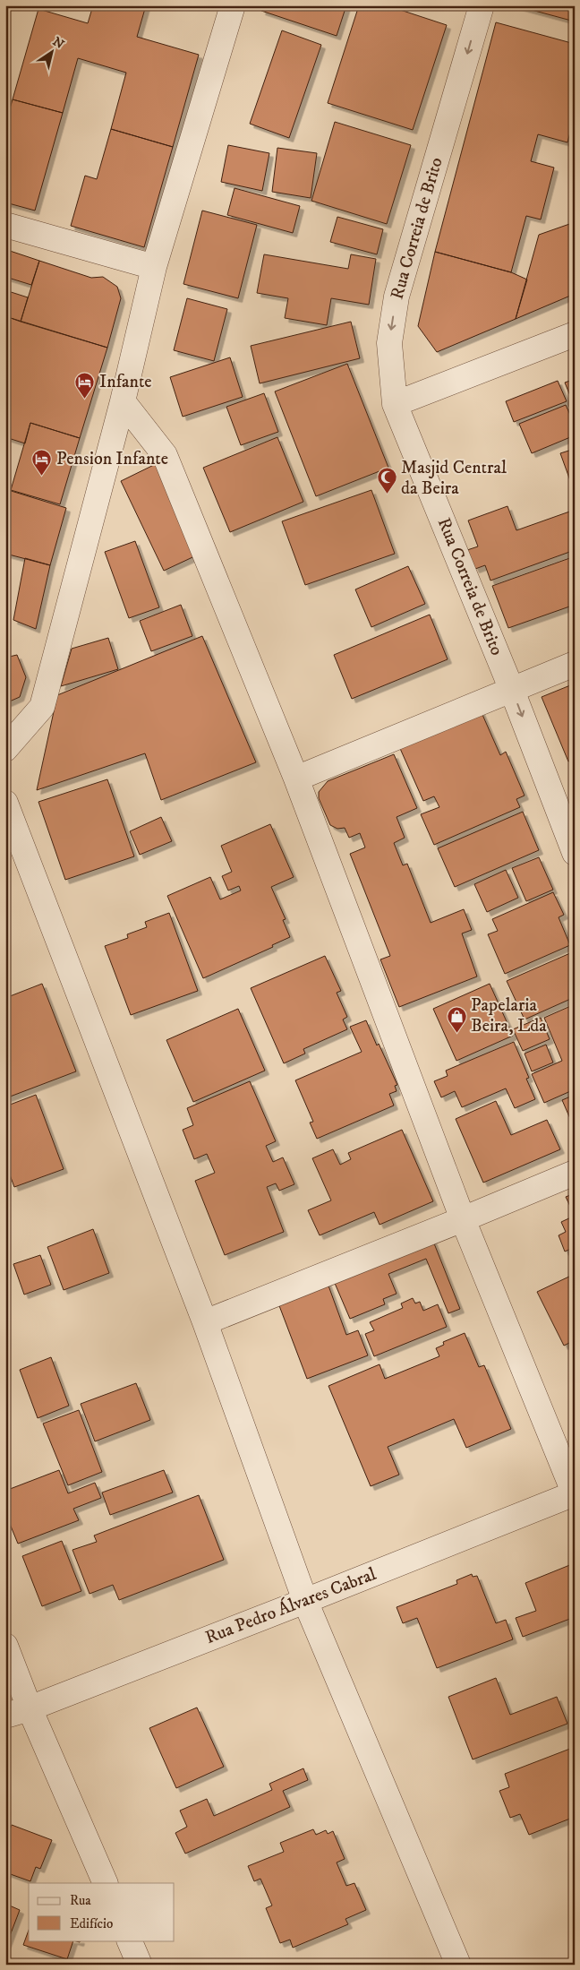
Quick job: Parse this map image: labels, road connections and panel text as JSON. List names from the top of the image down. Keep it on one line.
{"streets":{"street":["Rua Correia de Brito","Rua Pedro Álvares Cabral"]},"one_way":["Rua Correia de Brito"],"places":{"hotel":["Infante","Pension Infante"],"mosque":["Masjid Central da Beira"],"shop":["Papelaria Beira, Lda"]},"legend":["Rua","Edifício"],"north":"top right"}
